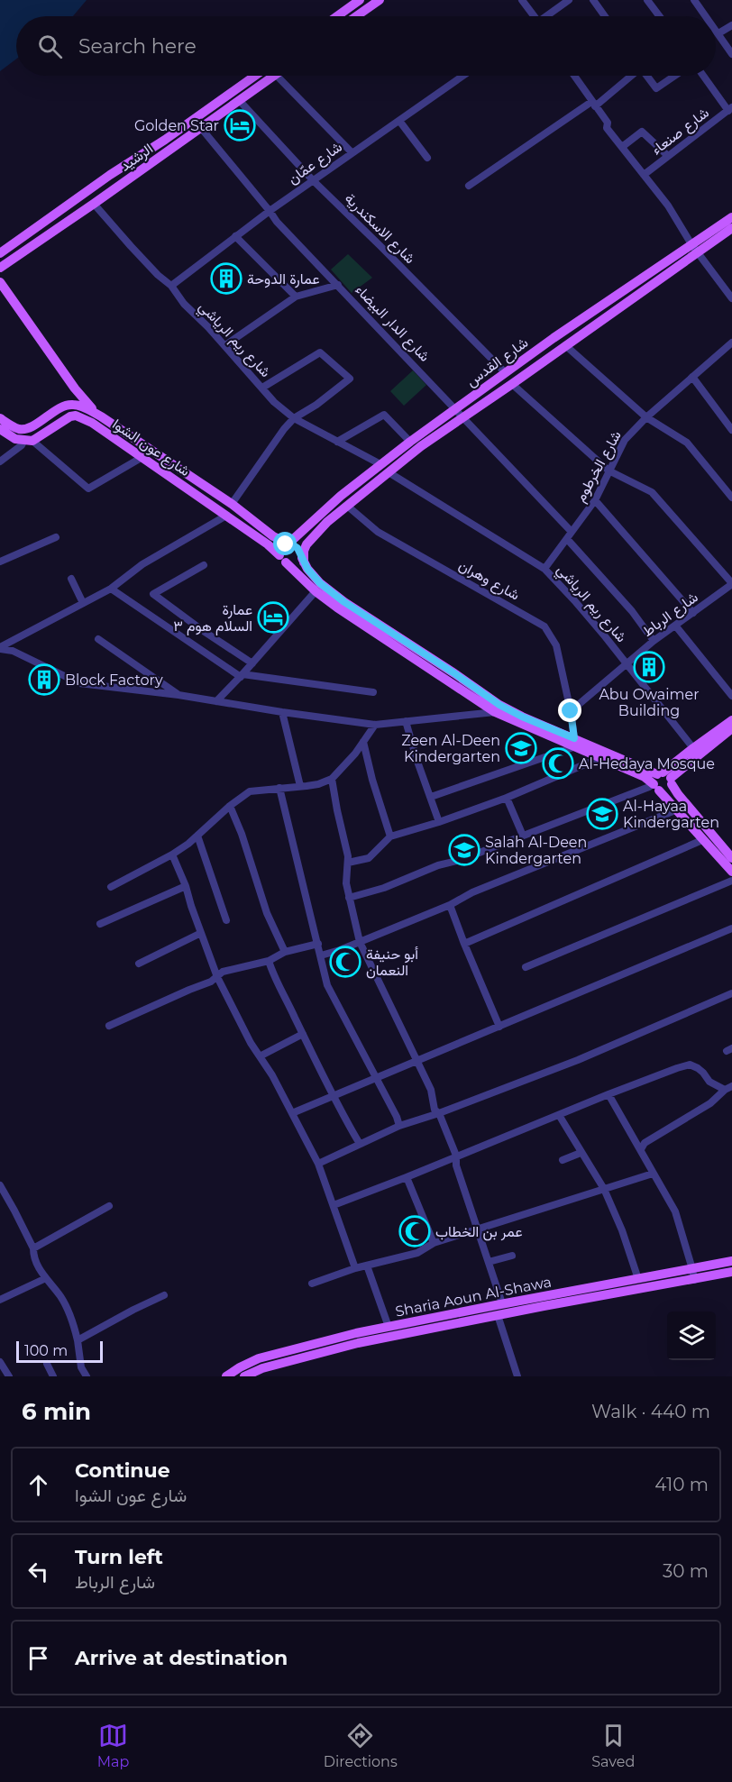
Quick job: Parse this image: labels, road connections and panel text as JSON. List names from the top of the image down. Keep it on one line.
{"streets":{"main road":["الرشيد","شارع القدس","شارع عون الشوا","Sharia Aoun Al-Shawa"],"street":["شارع صنعاء","شارع عمّان","شارع الاسكندرية","شارع الدار البيضاء","شارع ريم الرياشي","شارع الخرطوم","شارع وهران","شارع الرباط"]},"crossings":[["الرشيد","شارع الاسكندرية"],["الرشيد","شارع الدار البيضاء"],["الرشيد","شارع ريم الرياشي"],["شارع عمّان","شارع الاسكندرية"],["شارع عمّان","شارع الدار البيضاء"],["شارع عمّان","شارع ريم الرياشي"],["شارع الاسكندرية","شارع القدس"],["شارع الدار البيضاء","شارع القدس"],["شارع الدار البيضاء","شارع الخرطوم"],["شارع الدار البيضاء","شارع الرباط"],["شارع ريم الرياشي","شارع القدس"],["شارع ريم الرياشي","شارع الخرطوم"],["شارع ريم الرياشي","شارع الرباط"],["شارع القدس","شارع عون الشوا"],["شارع القدس","شارع وهران"],["شارع وهران","شارع الرباط"]],"places":{"hotel":["Golden Star","عمارة السلام هوم ٣"],"building":["عمارة الدوحة","Abu Owaimer Building","Block Factory"],"school or university":["Zeen Al-Deen Kindergarten","Al-Hayaa Kindergarten","Salah Al-Deen Kindergarten"],"mosque":["Al-Hedaya Mosque","أبو حنيفة النعمان","عمر بن الخطاب"]},"scale_bar":"100 m","page":{"search":"Search here","scale":"100 m","heading":["6 min","Walk · 440 m"],"list":[["Continue","شارع عون الشوا","410 m"],["Turn left","شارع الرباط","30 m"],"Arrive at destination"],"nav":["Map","Directions","Saved"]}}
